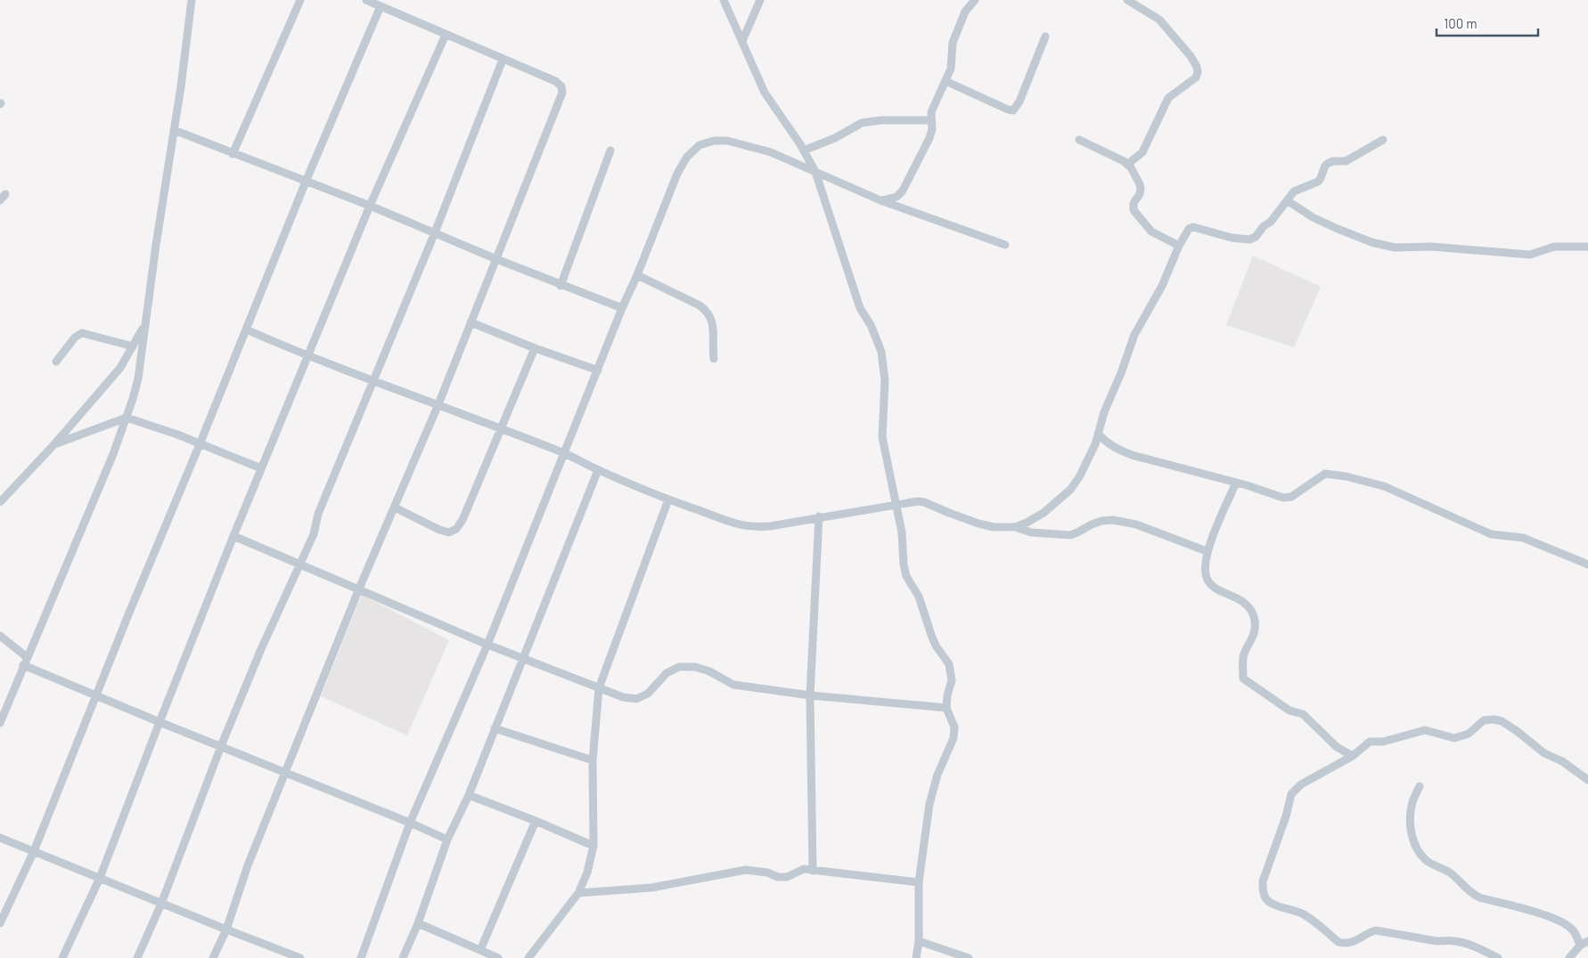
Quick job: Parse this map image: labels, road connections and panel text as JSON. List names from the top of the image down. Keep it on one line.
{"scale_bar":"100 m"}
